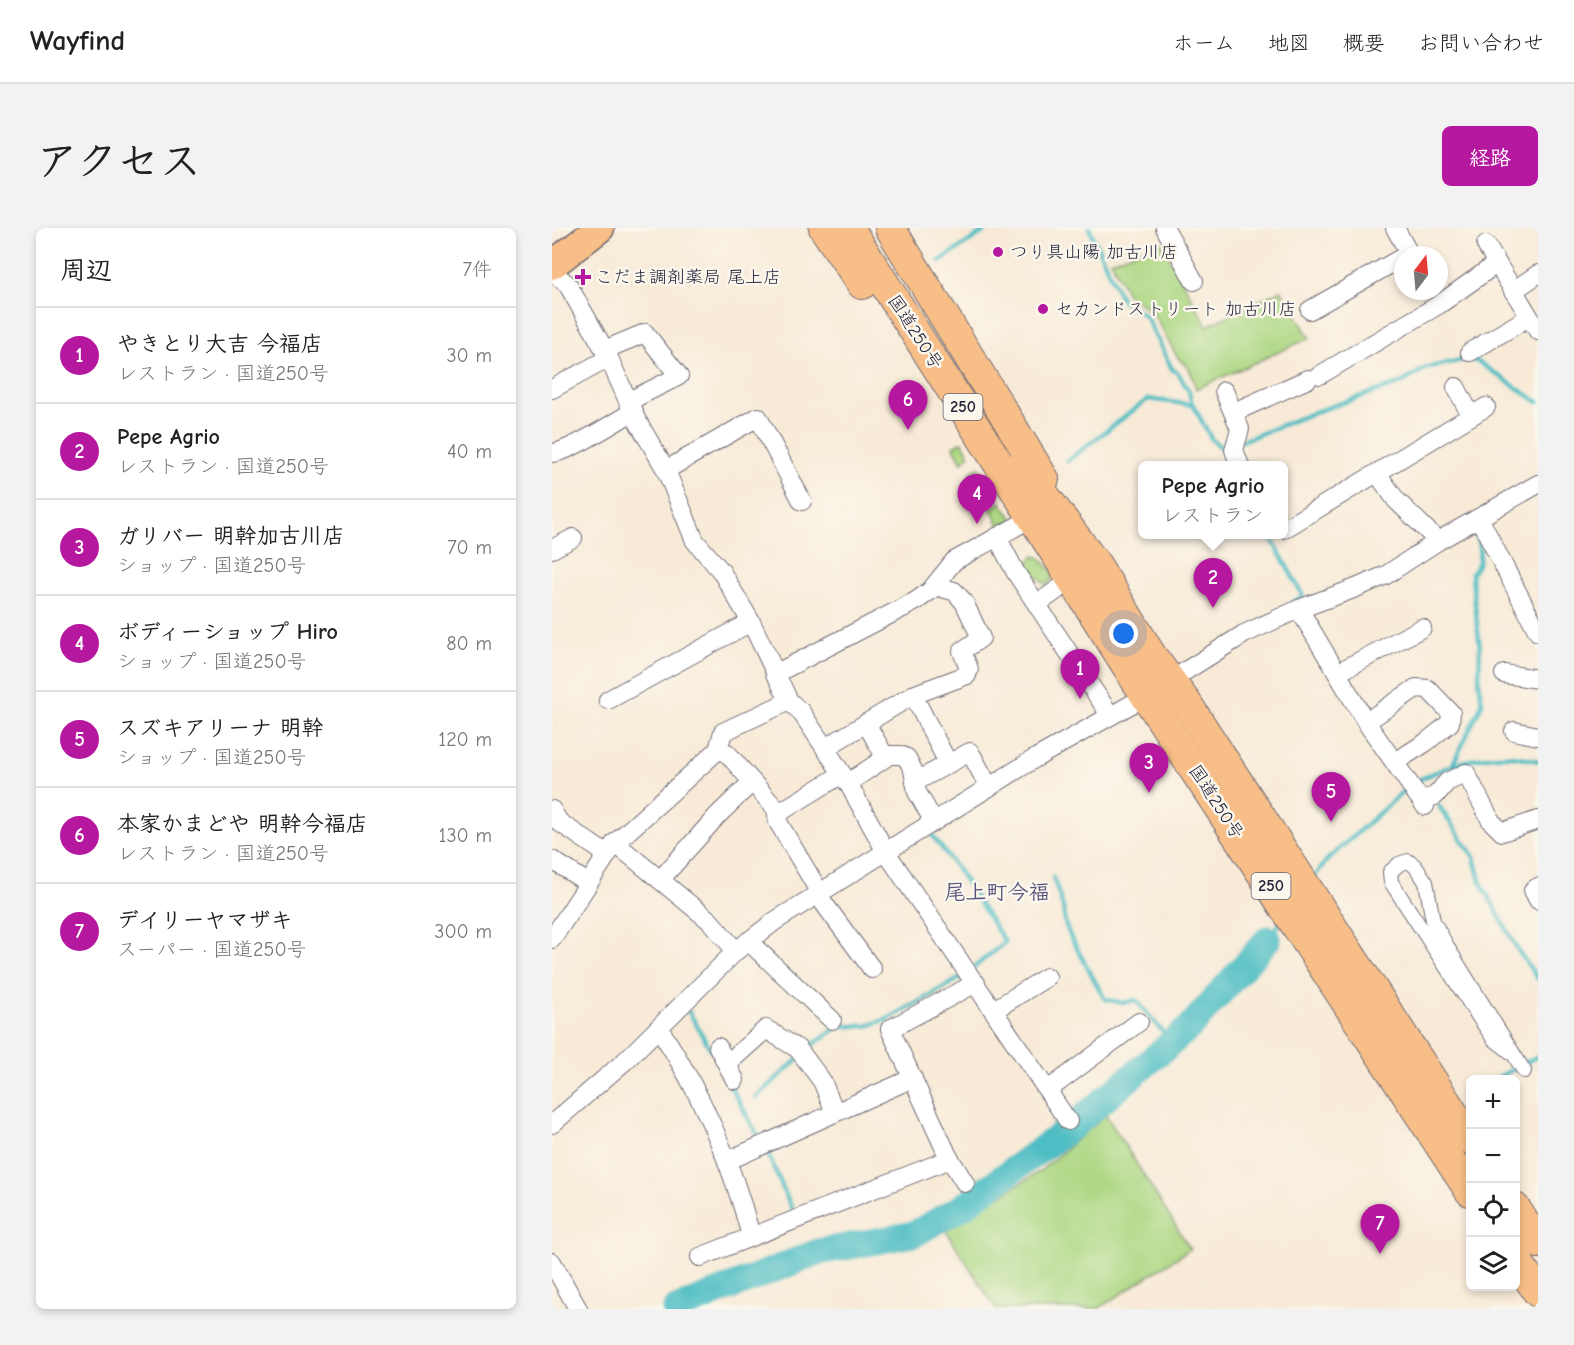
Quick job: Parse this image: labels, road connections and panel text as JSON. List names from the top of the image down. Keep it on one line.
{"streets":{"highway":["国道250号","250"]},"crossings":[["国道250号","250"]],"districts":["尾上町今福"],"places":{"other":["つり具山陽 加古川店","セカンドストリート 加古川店"],"health":["こだま調剤薬局 尾上店"]},"north":"top","page":{"header":"Wayfind","nav":["ホーム","地図","概要","お問い合わせ"],"title":"アクセス","buttons":"経路","heading":["周辺","7件"],"list":[{"mark":"1","name":"やきとり大吉 今福店","note":"レストラン · 国道250号","value":"30 m"},{"mark":"2","name":"Pepe Agrio","note":"レストラン · 国道250号","value":"40 m"},{"mark":"3","name":"ガリバー 明幹加古川店","note":"ショップ · 国道250号","value":"70 m"},{"mark":"4","name":"ボディーショップ Hiro","note":"ショップ · 国道250号","value":"80 m"},{"mark":"5","name":"スズキアリーナ 明幹","note":"ショップ · 国道250号","value":"120 m"},{"mark":"6","name":"本家かまどや 明幹今福店","note":"レストラン · 国道250号","value":"130 m"},{"mark":"7","name":"デイリーヤマザキ","note":"スーパー · 国道250号","value":"300 m"}],"pins":["6","4","2","1","3","5","7"],"popup":["Pepe Agrio","レストラン"],"map_buttons":["+","−"]}}
